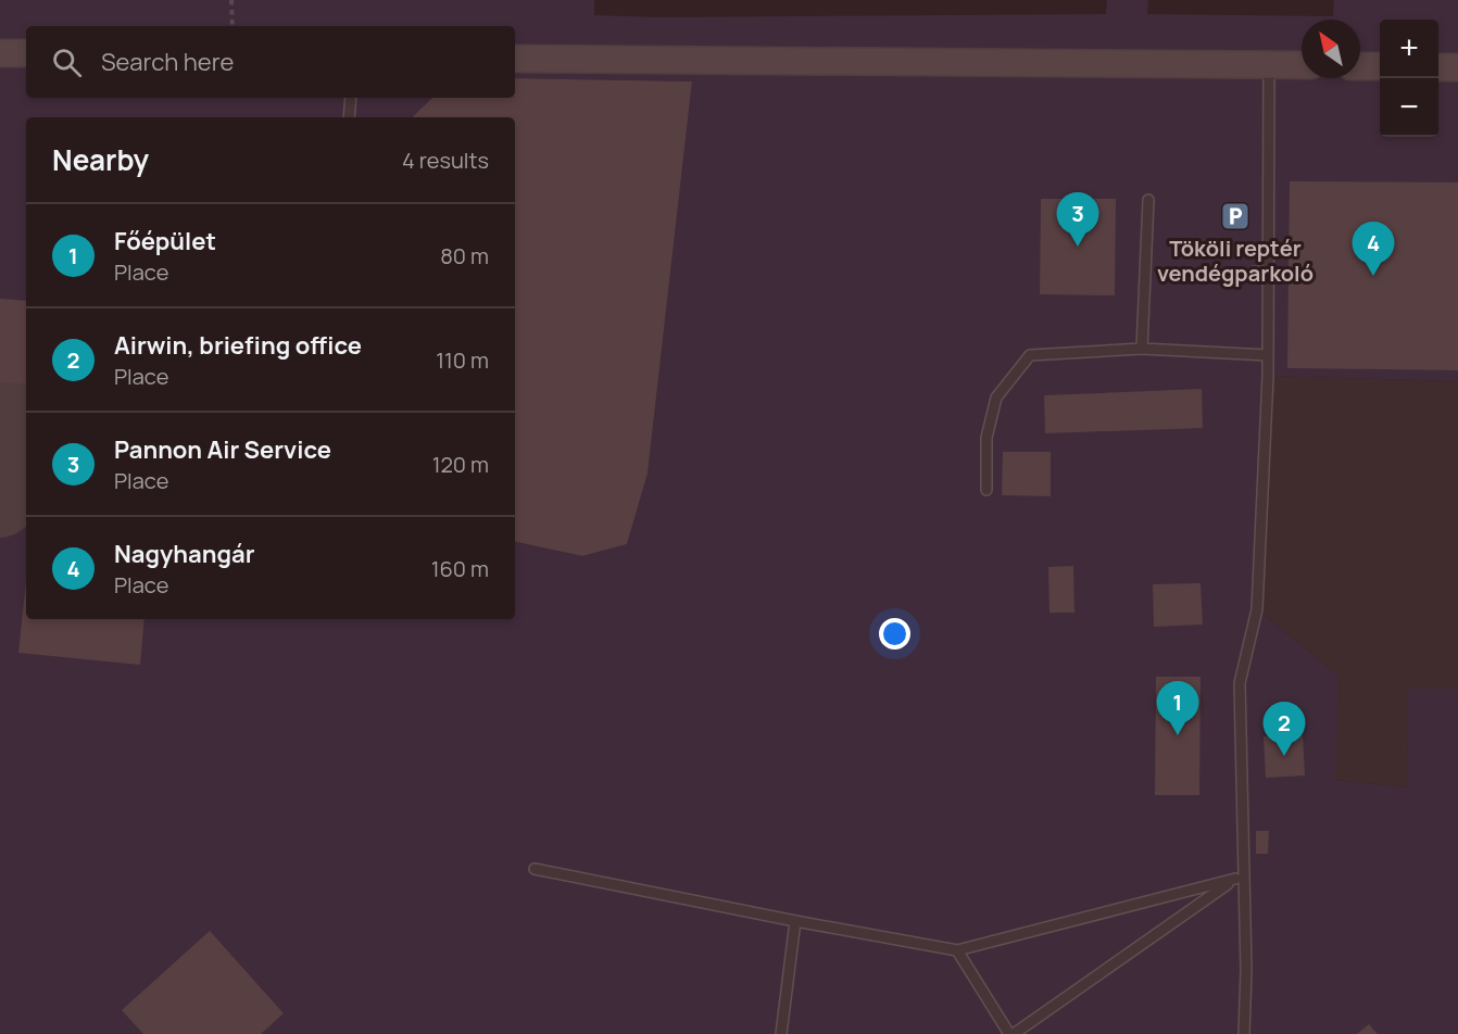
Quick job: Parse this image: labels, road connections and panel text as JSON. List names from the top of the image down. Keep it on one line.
{"places":{"parking":["Tököli reptér vendégparkoló"]},"north":"top left","page":{"map_buttons":["+","−"],"search":"Search here","heading":["Nearby","4 results"],"pins":["3","4","1","2"],"list":[{"mark":"1","name":"Főépület","note":"Place","value":"80 m"},{"mark":"2","name":"Airwin, briefing office","note":"Place","value":"110 m"},{"mark":"3","name":"Pannon Air Service","note":"Place","value":"120 m"},{"mark":"4","name":"Nagyhangár","note":"Place","value":"160 m"}]}}
